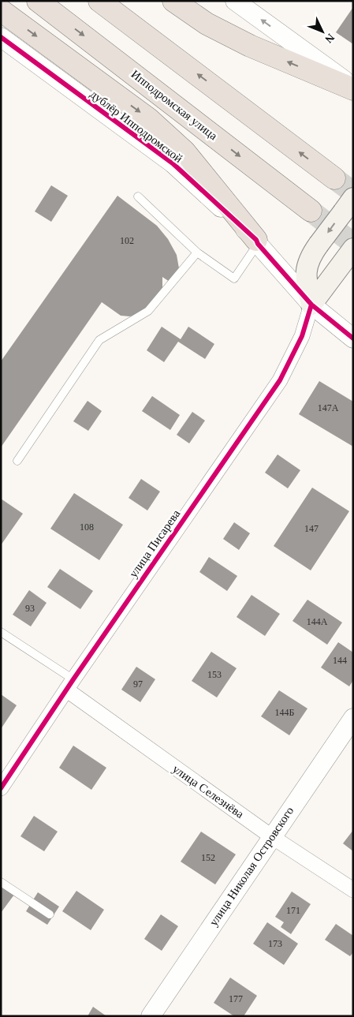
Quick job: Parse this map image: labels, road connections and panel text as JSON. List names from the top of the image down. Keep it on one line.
{"streets":{"highway":["Ипподромская улица"],"main road":["улица Писарева"],"street":["дублёр Ипподромской","улица Селезнёва","улица Николая Островского"]},"crossings":[["дублёр Ипподромской","улица Писарева"],["улица Писарева","улица Селезнёва"],["улица Селезнёва","улица Николая Островского"]],"house_numbers":["102","147А","108","147","93","144А","144","153","97","144Б","152","171","173","177"],"north":"bottom right"}
